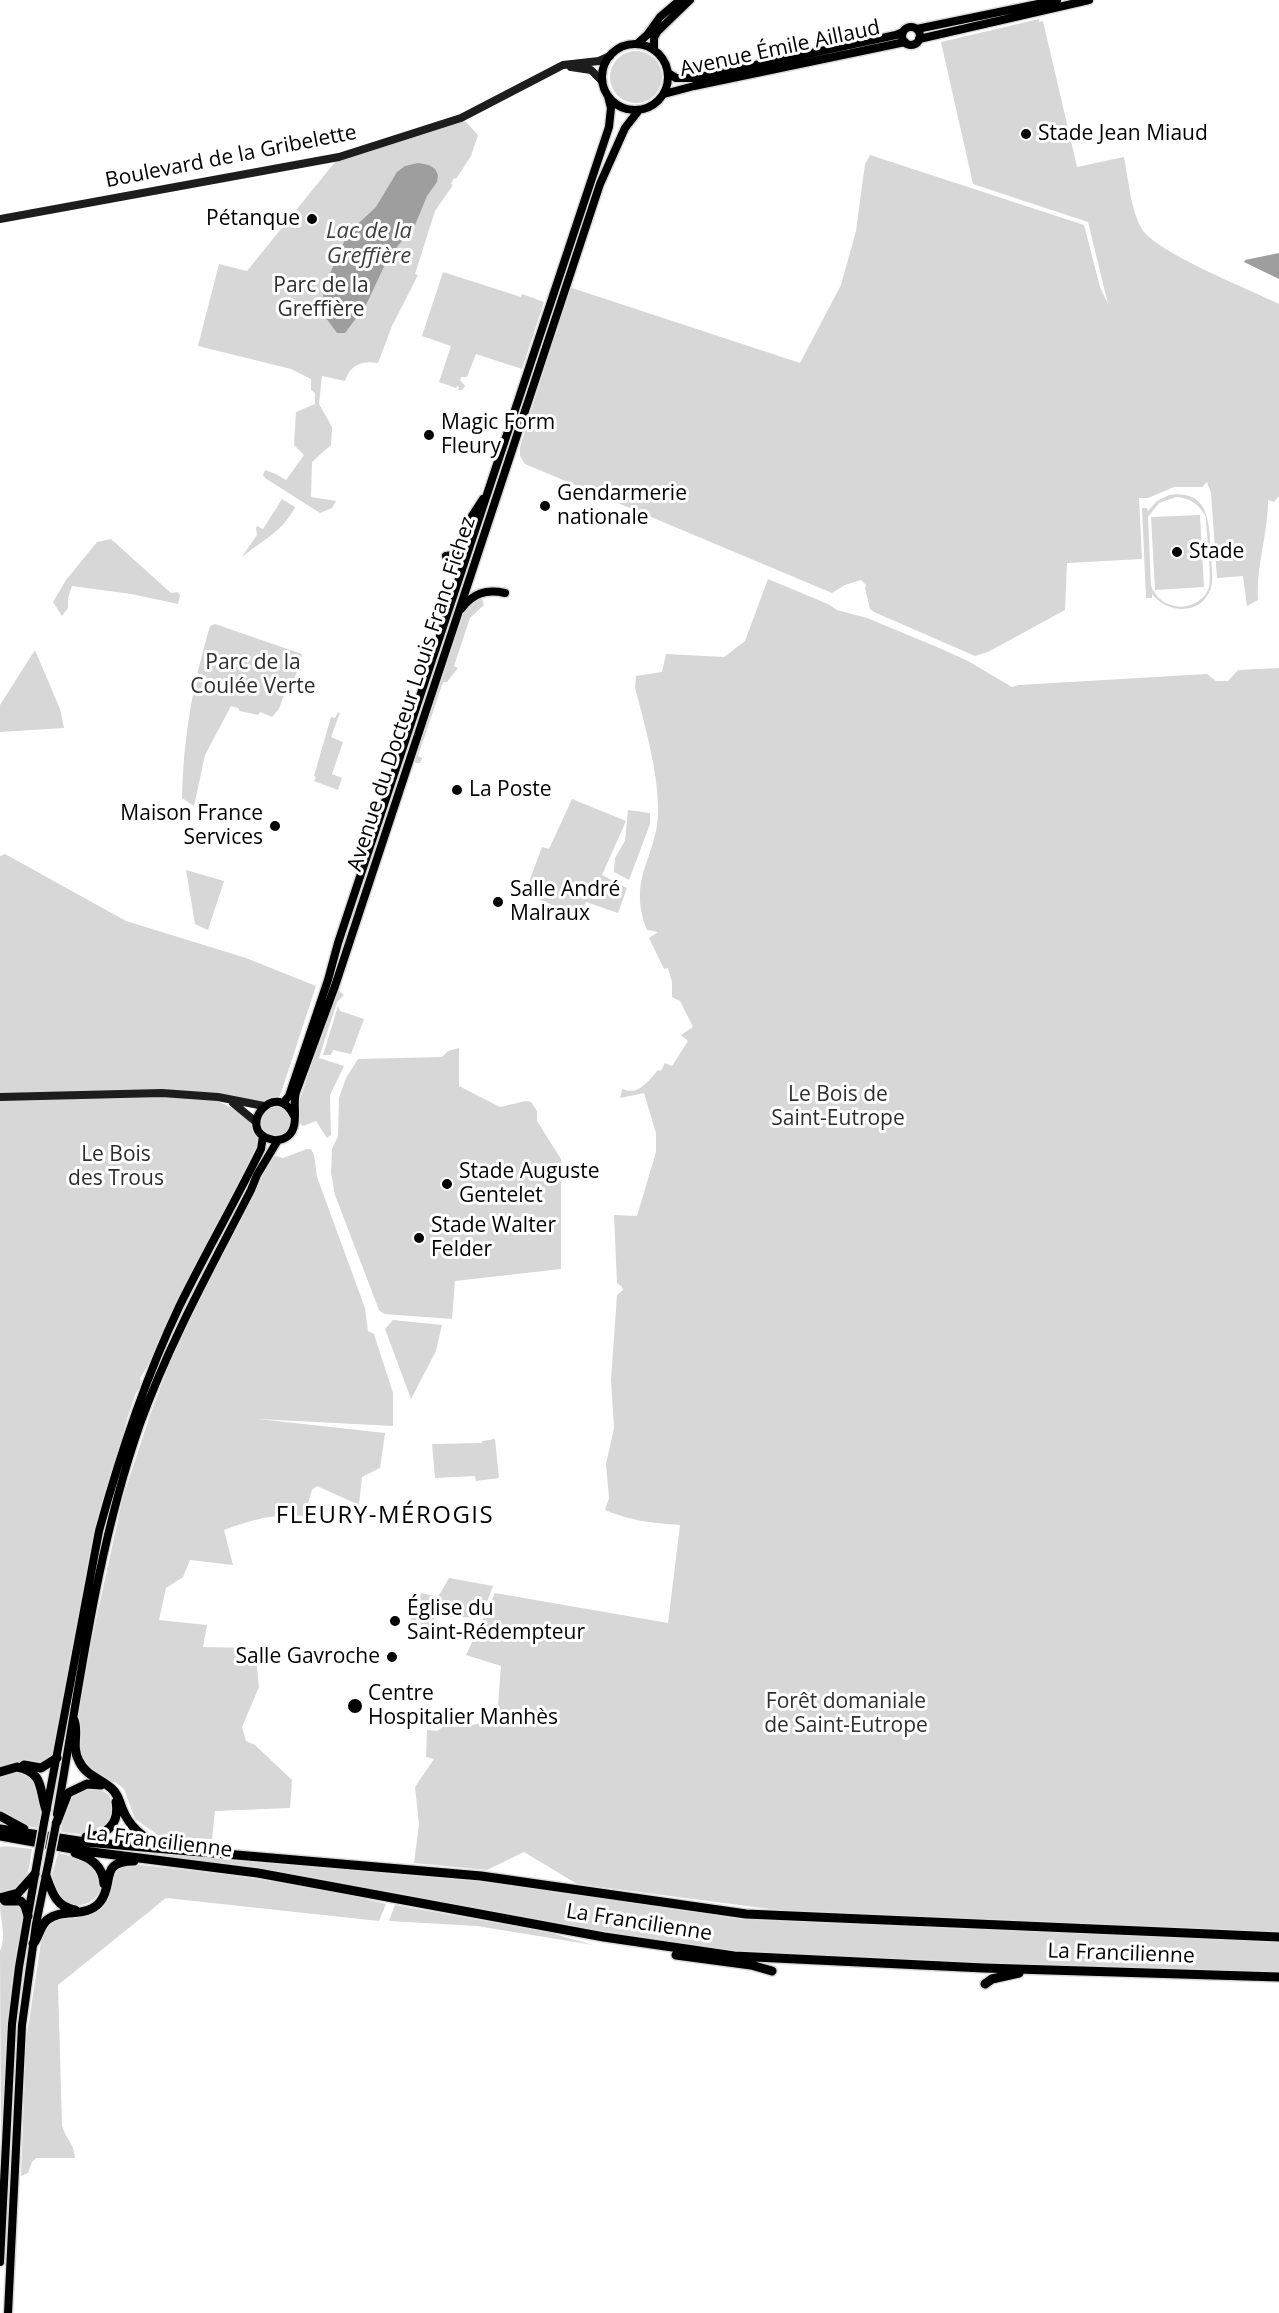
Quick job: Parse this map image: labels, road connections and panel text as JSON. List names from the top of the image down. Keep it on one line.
{"streets":{"highway":["La Francilienne"],"main road":["Avenue Émile Aillaud","Boulevard de la Gribelette","Avenue du Docteur Louis Franc Fichez"]},"crossings":[["Avenue Émile Aillaud","Avenue du Docteur Louis Franc Fichez"]],"districts":["FLEURY-MÉROGIS"],"water":["Lac de la Greffière"],"parks":["Parc de la Greffière","Parc de la Coulée Verte","Le Bois de Saint-Eutrope","Le Bois des Trous","Forêt domaniale de Saint-Eutrope"],"places":["Stade Jean Miaud","Pétanque","Magic Form Fleury","Gendarmerie nationale","Stade","La Poste","Maison France Services","Salle André Malraux","Stade Auguste Gentelet","Stade Walter Felder","Église du Saint-Rédempteur","Salle Gavroche","Centre Hospitalier Manhès"]}
